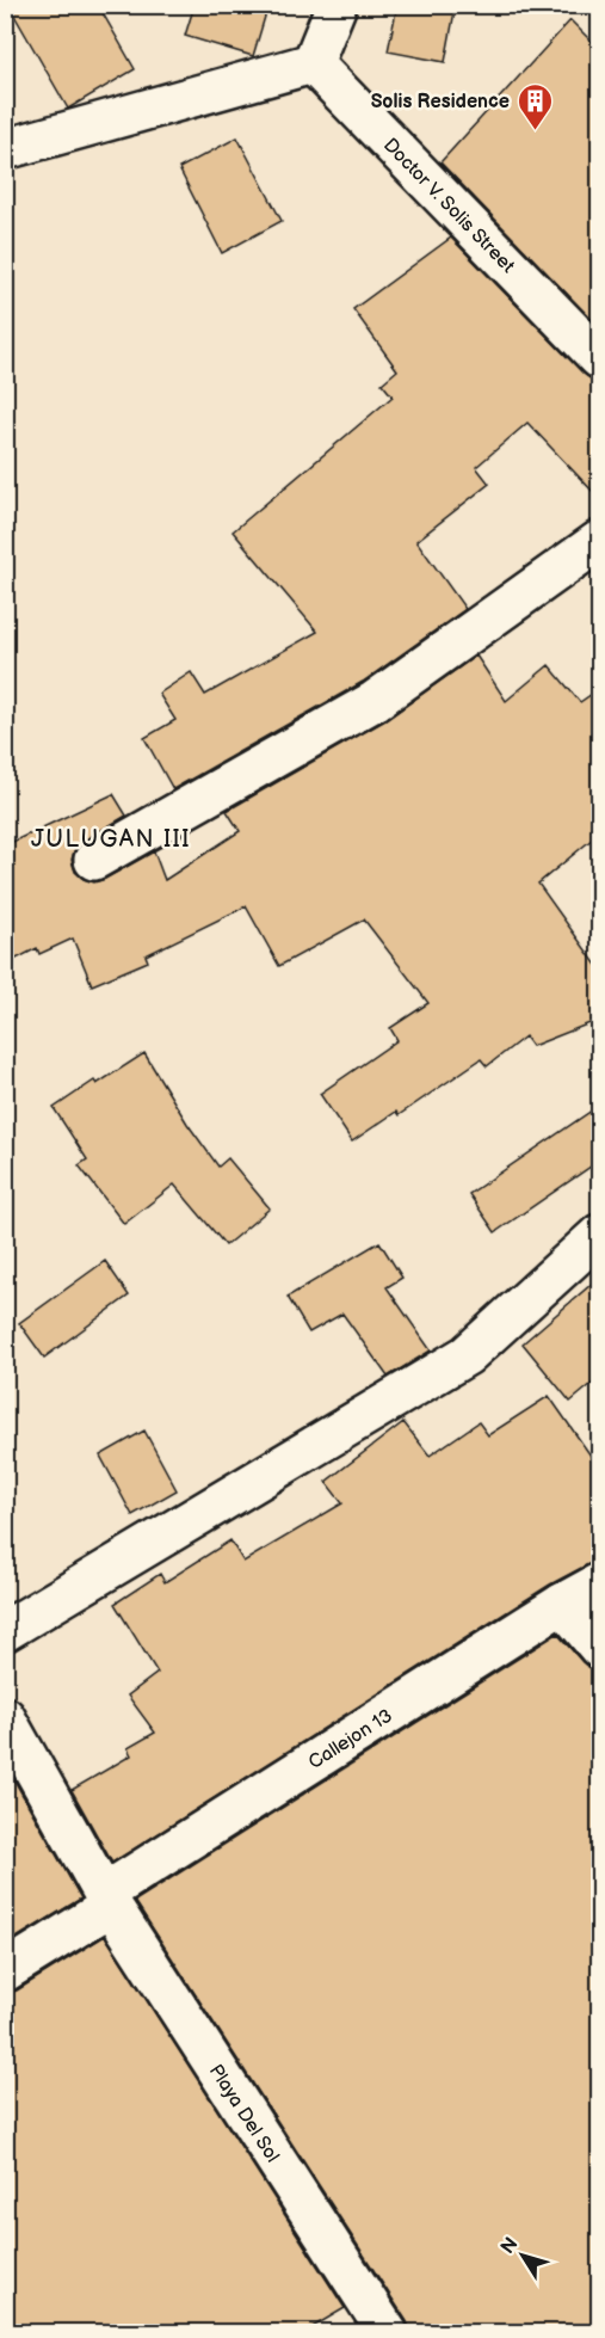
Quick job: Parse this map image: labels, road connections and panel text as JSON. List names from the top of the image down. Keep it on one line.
{"streets":{"street":["Doctor V. Solis Street","Callejon 13","Playa Del Sol"]},"crossings":[["Callejon 13","Playa Del Sol"]],"districts":["JULUGAN III"],"places":{"building":["Solis Residence"]},"north":"top left"}
